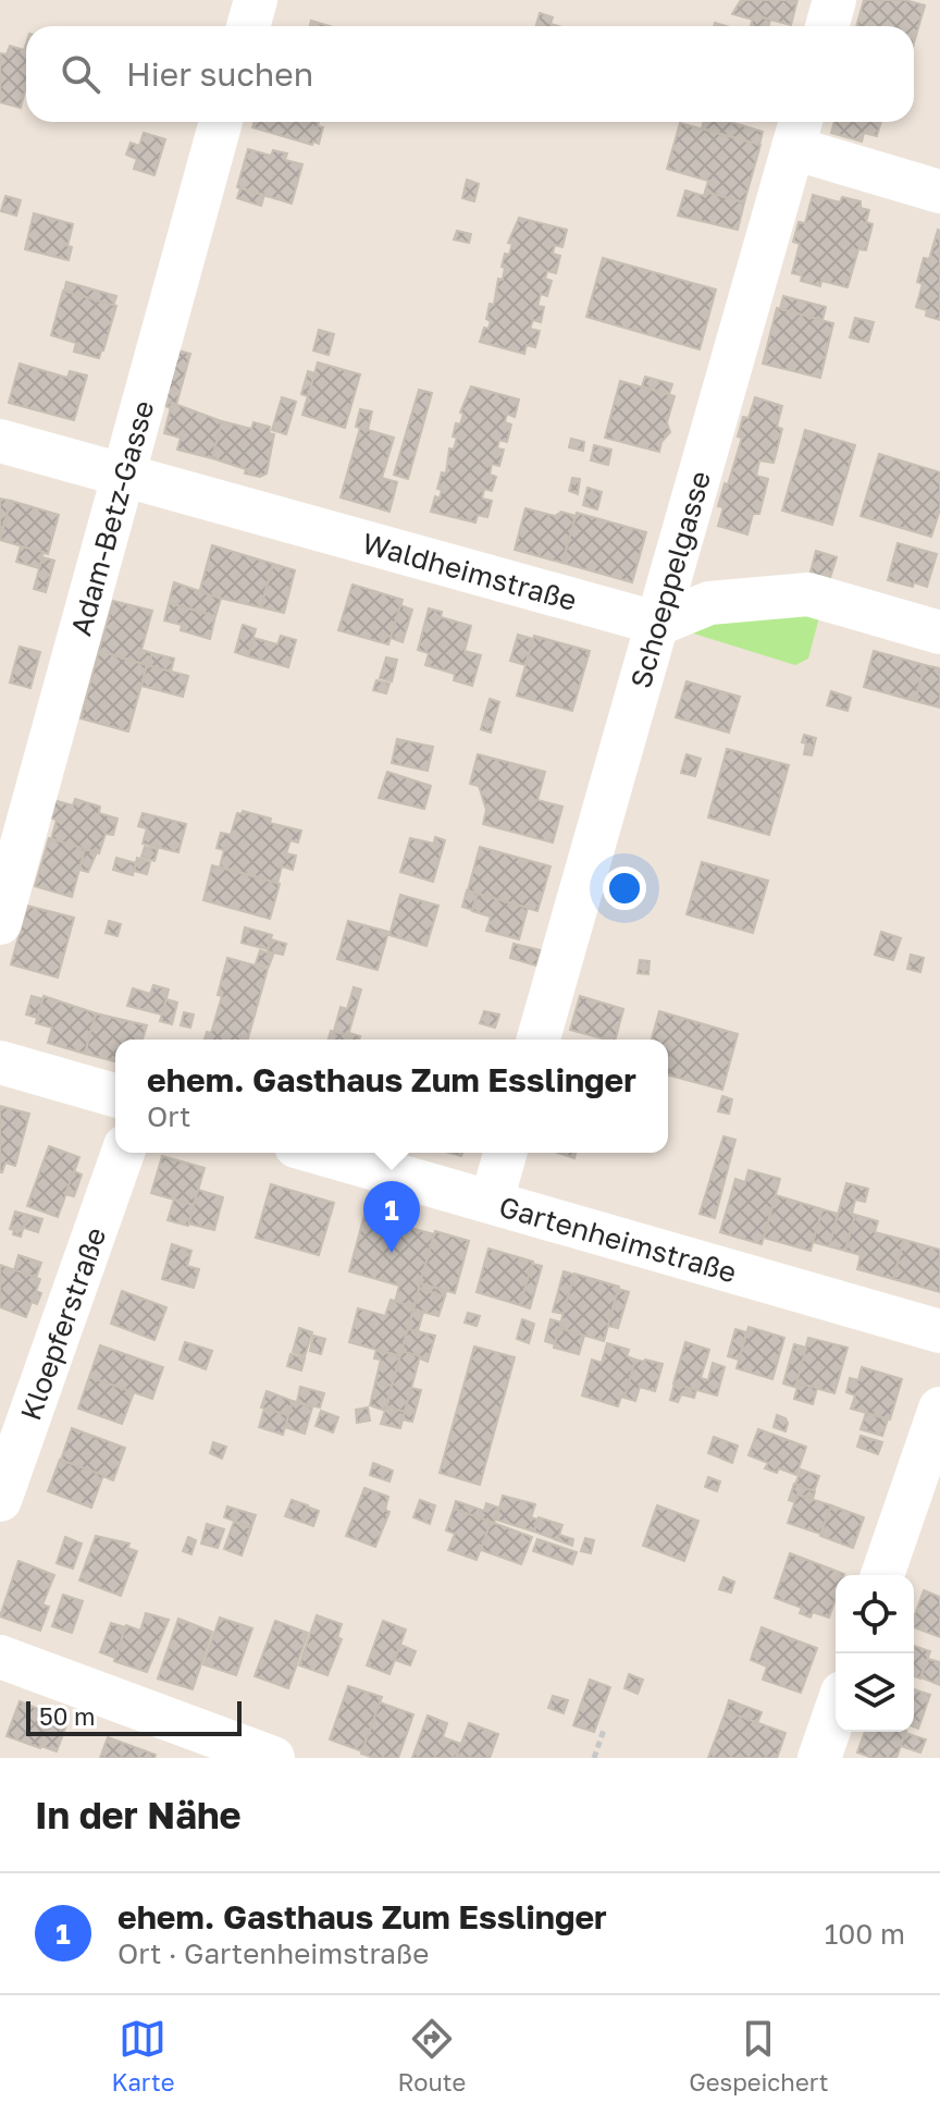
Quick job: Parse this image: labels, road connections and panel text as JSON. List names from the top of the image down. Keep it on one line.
{"streets":{"street":["Adam-Betz-Gasse","Waldheimstraße","Schoeppelgasse","Gartenheimstraße","Kloepferstraße"]},"crossings":[["Adam-Betz-Gasse","Waldheimstraße"],["Waldheimstraße","Schoeppelgasse"]],"scale_bar":"50 m","page":{"search":"Hier suchen","popup":["ehem. Gasthaus Zum Esslinger","Ort"],"pins":"1","scale":"50 m","heading":"In der Nähe","list":[{"mark":"1","name":"ehem. Gasthaus Zum Esslinger","note":"Ort · Gartenheimstraße","value":"100 m"}],"nav":["Karte","Route","Gespeichert"]}}
